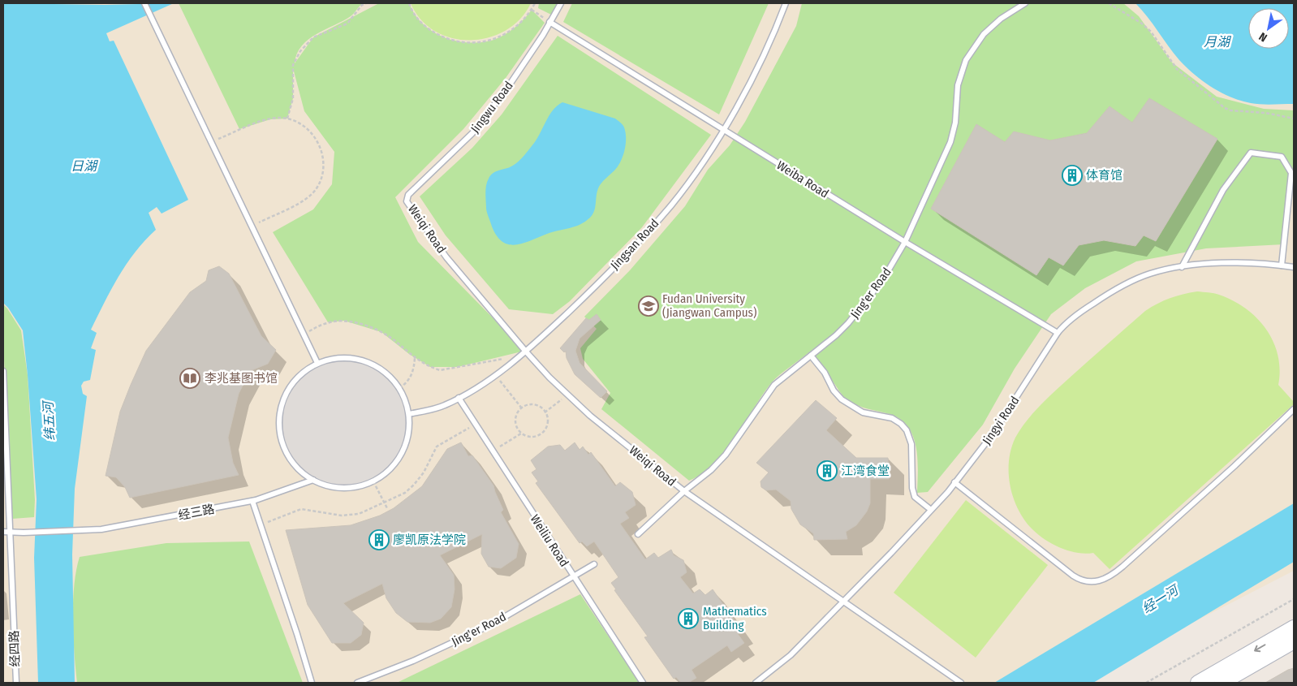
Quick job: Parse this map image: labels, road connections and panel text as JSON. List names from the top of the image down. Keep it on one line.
{"streets":{"lane":["Jingwu Road","Weiba Road","Weiqi Road","Jingsan Road","Jing'er Road","Jingyi Road","经三路","Weiliu Road","经四路"]},"crossings":[["Jingwu Road","Weiba Road"],["Jingwu Road","Weiqi Road"],["Weiba Road","Jingsan Road"],["Weiba Road","Jing'er Road"],["Weiba Road","Jingyi Road"],["Weiqi Road","Jingsan Road"],["Weiqi Road","Jing'er Road"],["Weiqi Road","Jingyi Road"],["Jingsan Road","经三路"],["Jingsan Road","Weiliu Road"],["Jing'er Road","Weiliu Road"],["经三路","经四路"]],"water":["月湖","日湖","纬五河","经一河"],"places":{"building":["体育馆","江湾食堂","廖凯原法学院","Mathematics Building"],"school or university":["Fudan University (Jiangwan Campus)"],"library":["李兆基图书馆"]},"north":"bottom left"}
